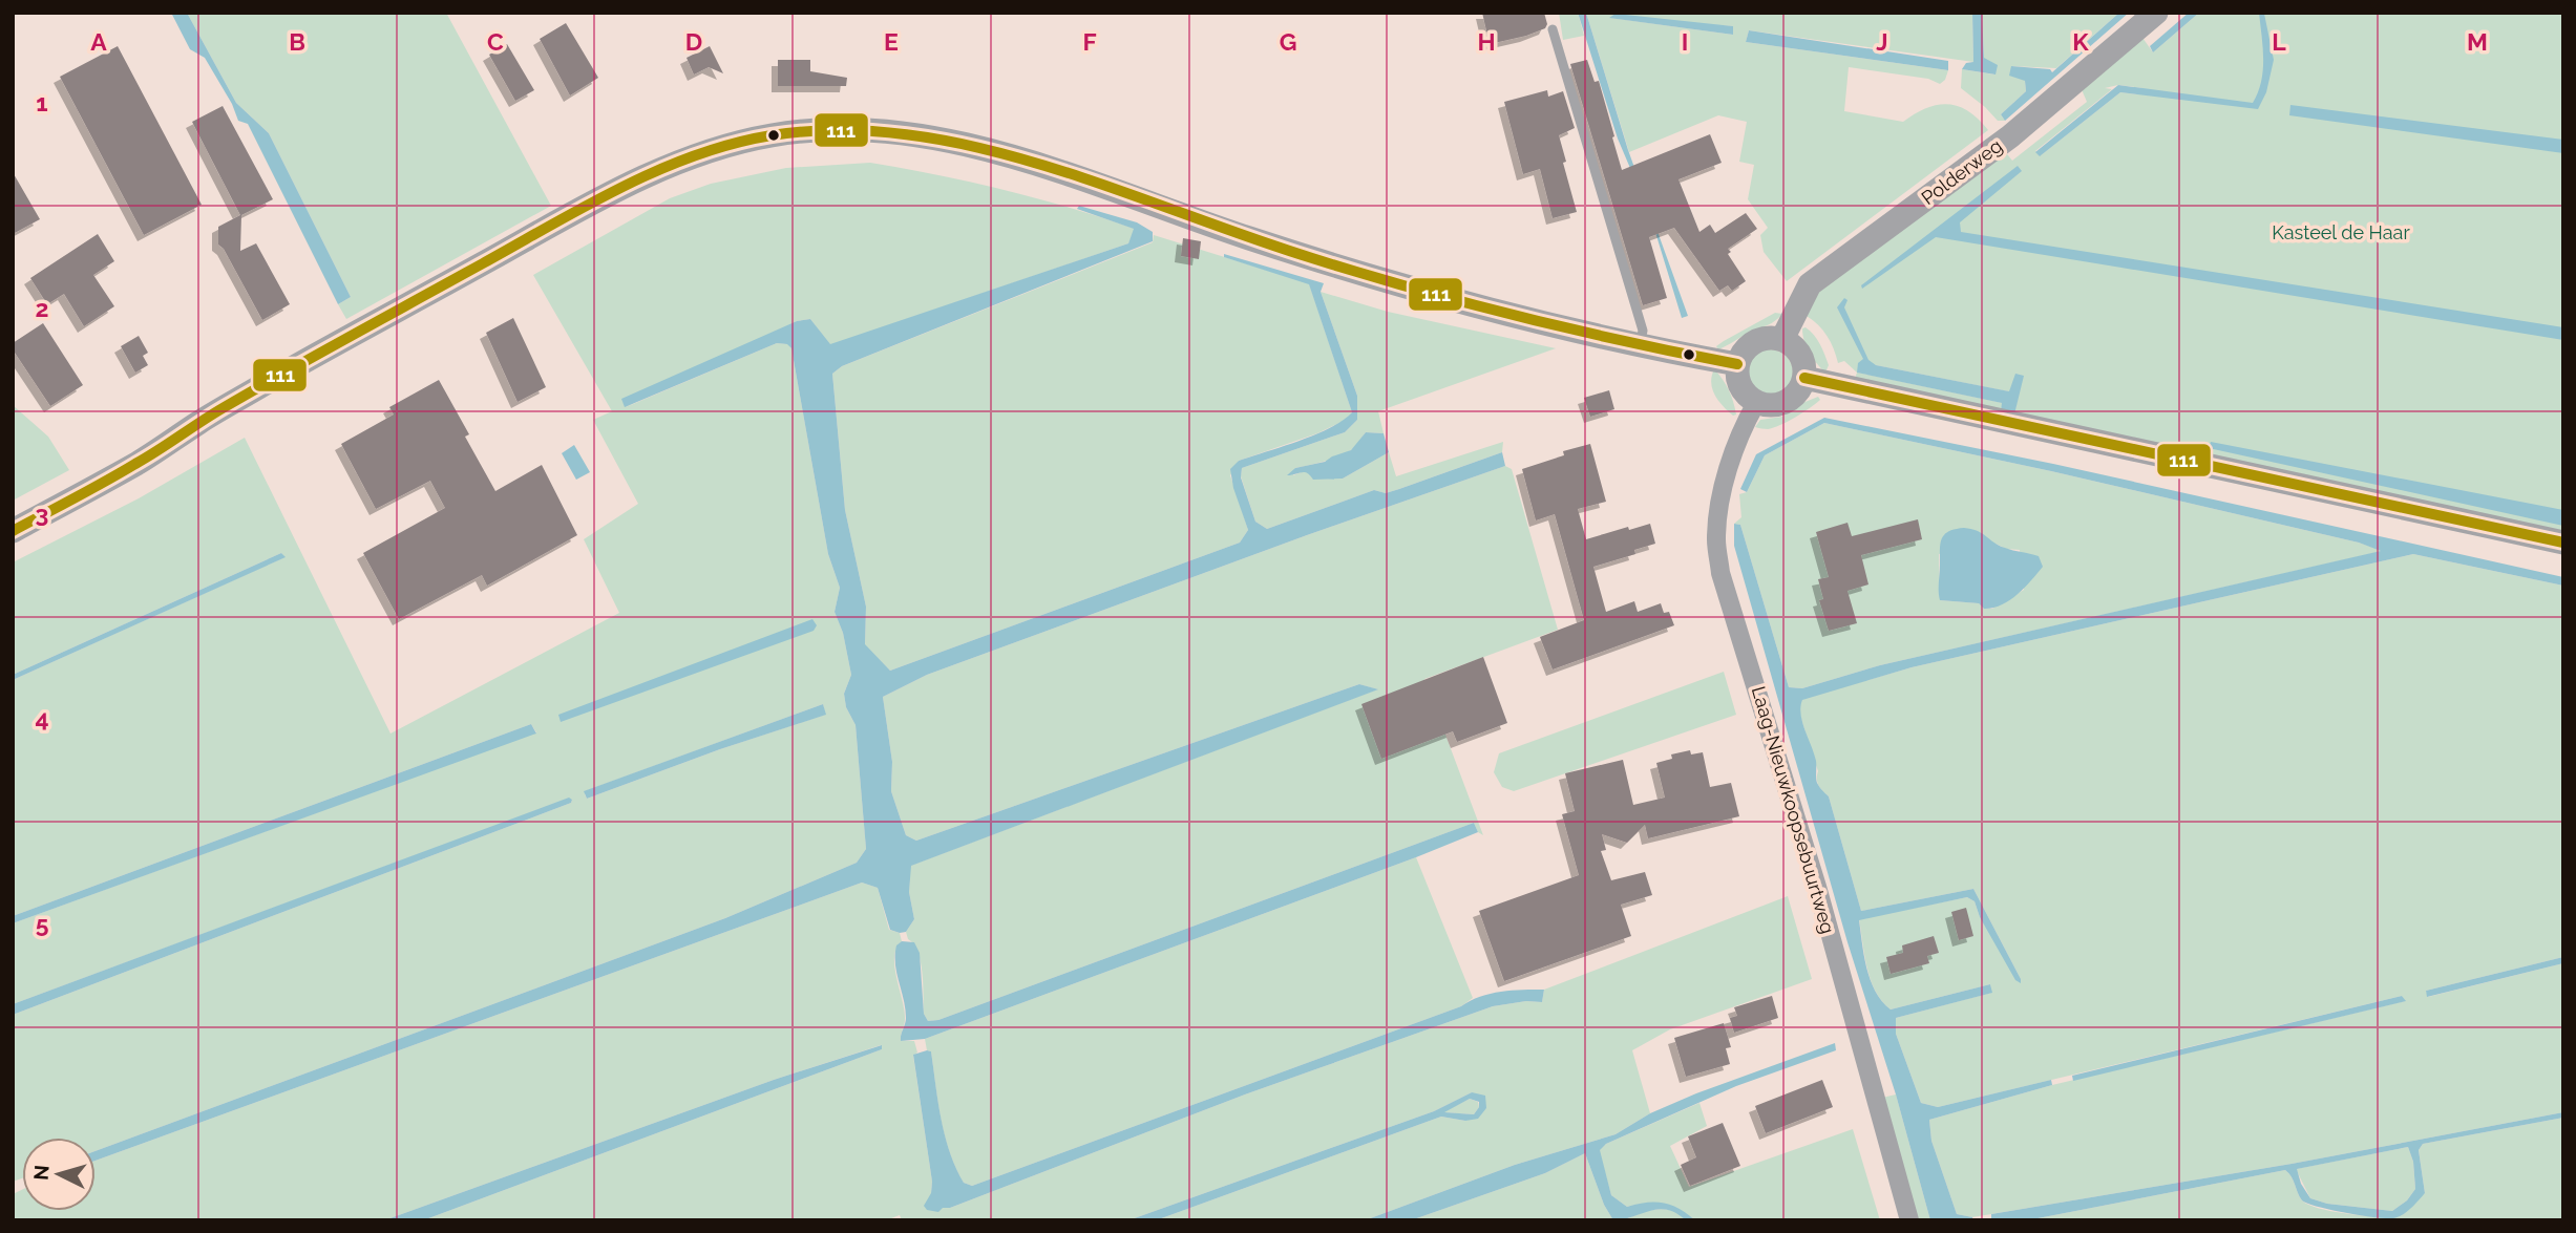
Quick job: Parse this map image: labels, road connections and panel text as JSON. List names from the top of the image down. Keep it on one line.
{"streets":{"street":["Polderweg","Laag-Nieuwkoopsebuurtweg"]},"crossings":[["Polderweg","Laag-Nieuwkoopsebuurtweg"]],"parks":["Kasteel de Haar"],"lines":["transit line 111"],"north":"left","grid":{"columns":["A","B","C","D","E","F","G","H","I","J","K","L","M"],"rows":["1","2","3","4","5"]}}
